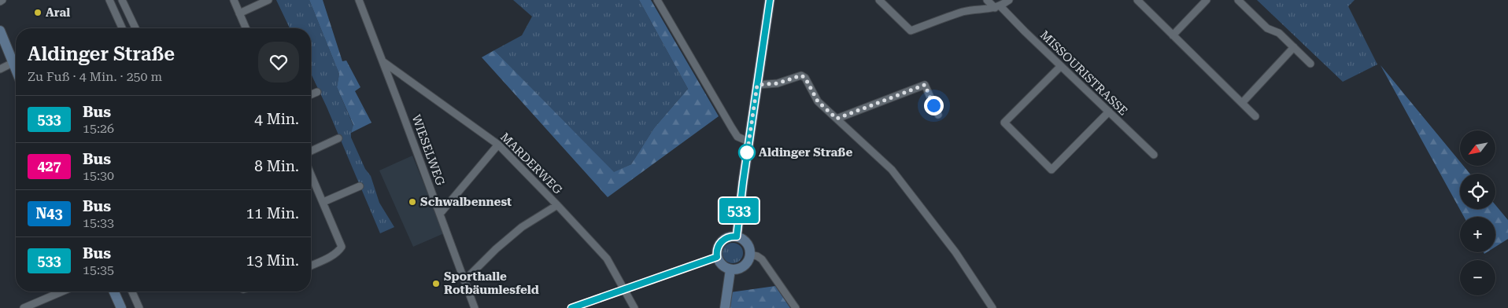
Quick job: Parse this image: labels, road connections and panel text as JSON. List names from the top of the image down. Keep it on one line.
{"streets":{"street":["MISSOURISTRASSE","WIESELWEG","MARDERWEG"]},"crossings":[["WIESELWEG","MARDERWEG"]],"places":["Aral","Aldinger Straße","Schwalbennest","Sporthalle Rotbäumlesfeld"],"lines":["bus line 533"],"north":"bottom left","page":{"on_map":"533","heading":["Aldinger Straße","Zu Fuß · 4 Min. · 250 m"],"list":[{"mark":"533","name":"Bus","note":"15:26","value":"4 Min."},{"mark":"427","name":"Bus","note":"15:30","value":"8 Min."},{"mark":"N43","name":"Bus","note":"15:33","value":"11 Min."},{"mark":"533","name":"Bus","note":"15:35","value":"13 Min."}],"map_buttons":["+","−"]}}
